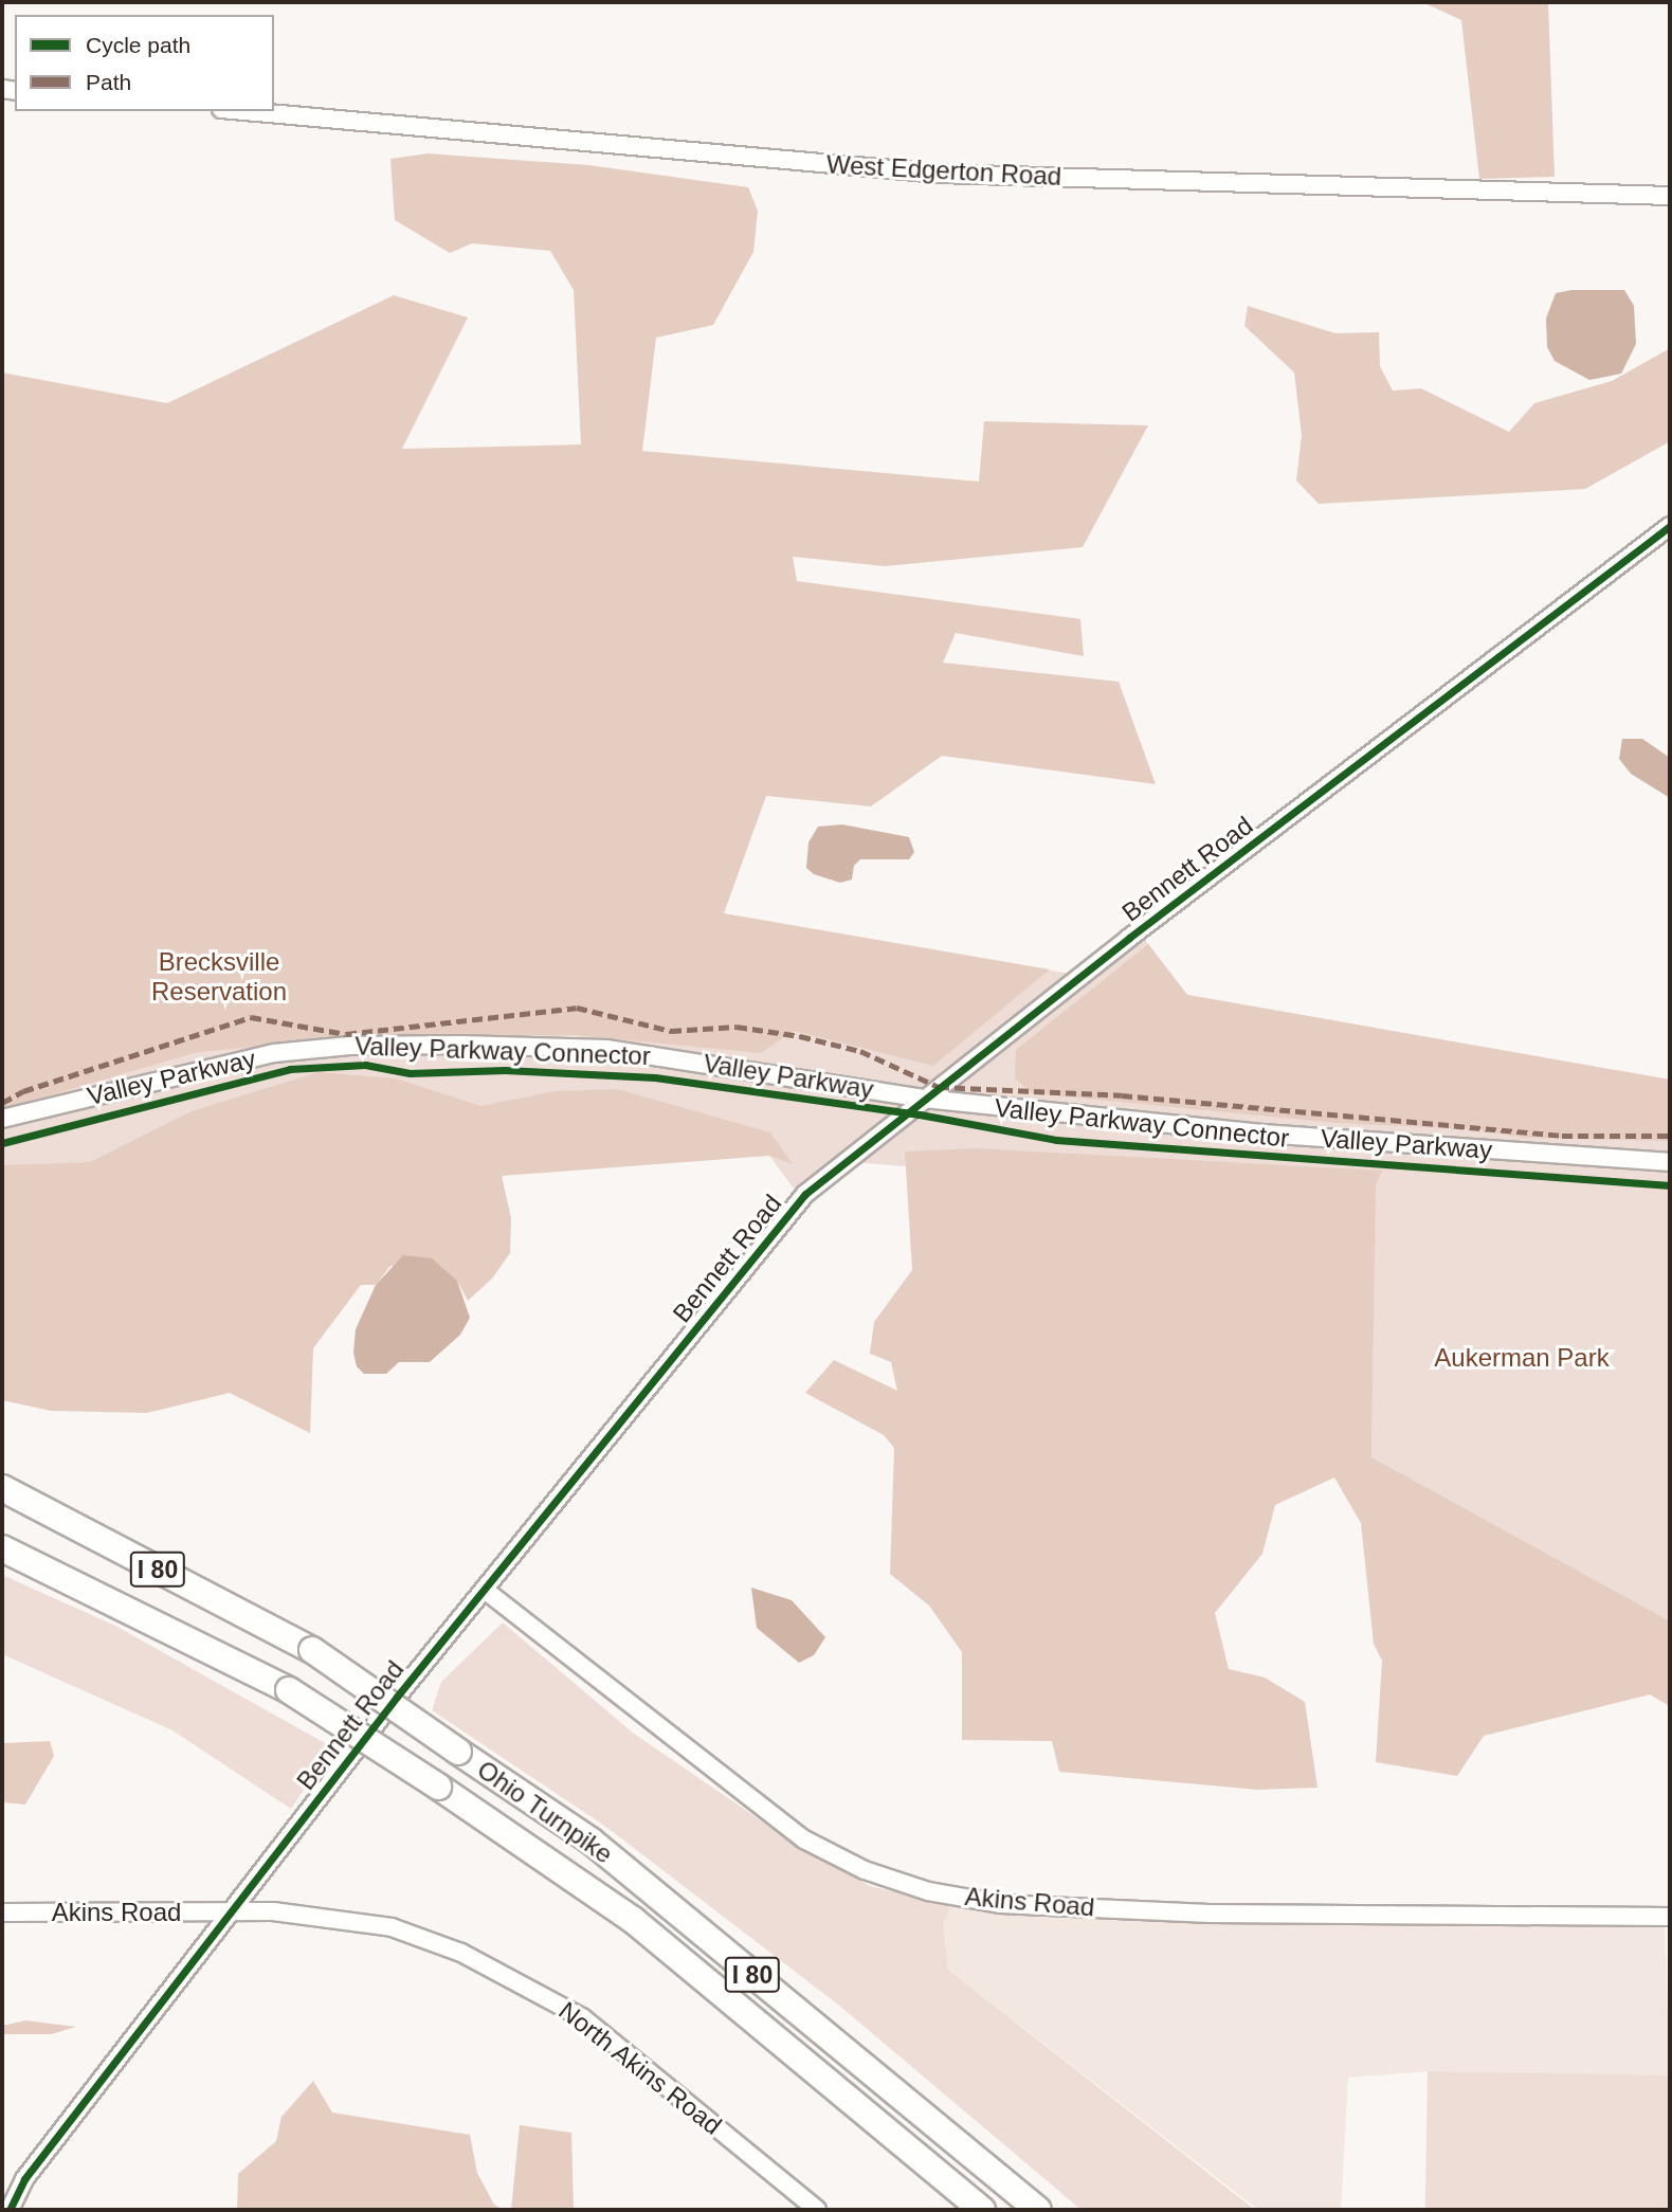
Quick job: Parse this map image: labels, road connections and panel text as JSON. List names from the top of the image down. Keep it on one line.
{"streets":{"highway":["I 80","Ohio Turnpike"],"street":["West Edgerton Road","Bennett Road","Valley Parkway","Akins Road","North Akins Road"],"cycle path":["Valley Parkway Connector"]},"crossings":[["Bennett Road","Valley Parkway"],["Bennett Road","Akins Road"],["Bennett Road","North Akins Road"],["Akins Road","North Akins Road"]],"parks":["Brecksville Reservation","Aukerman Park"],"legend":["Cycle path","Path"]}
